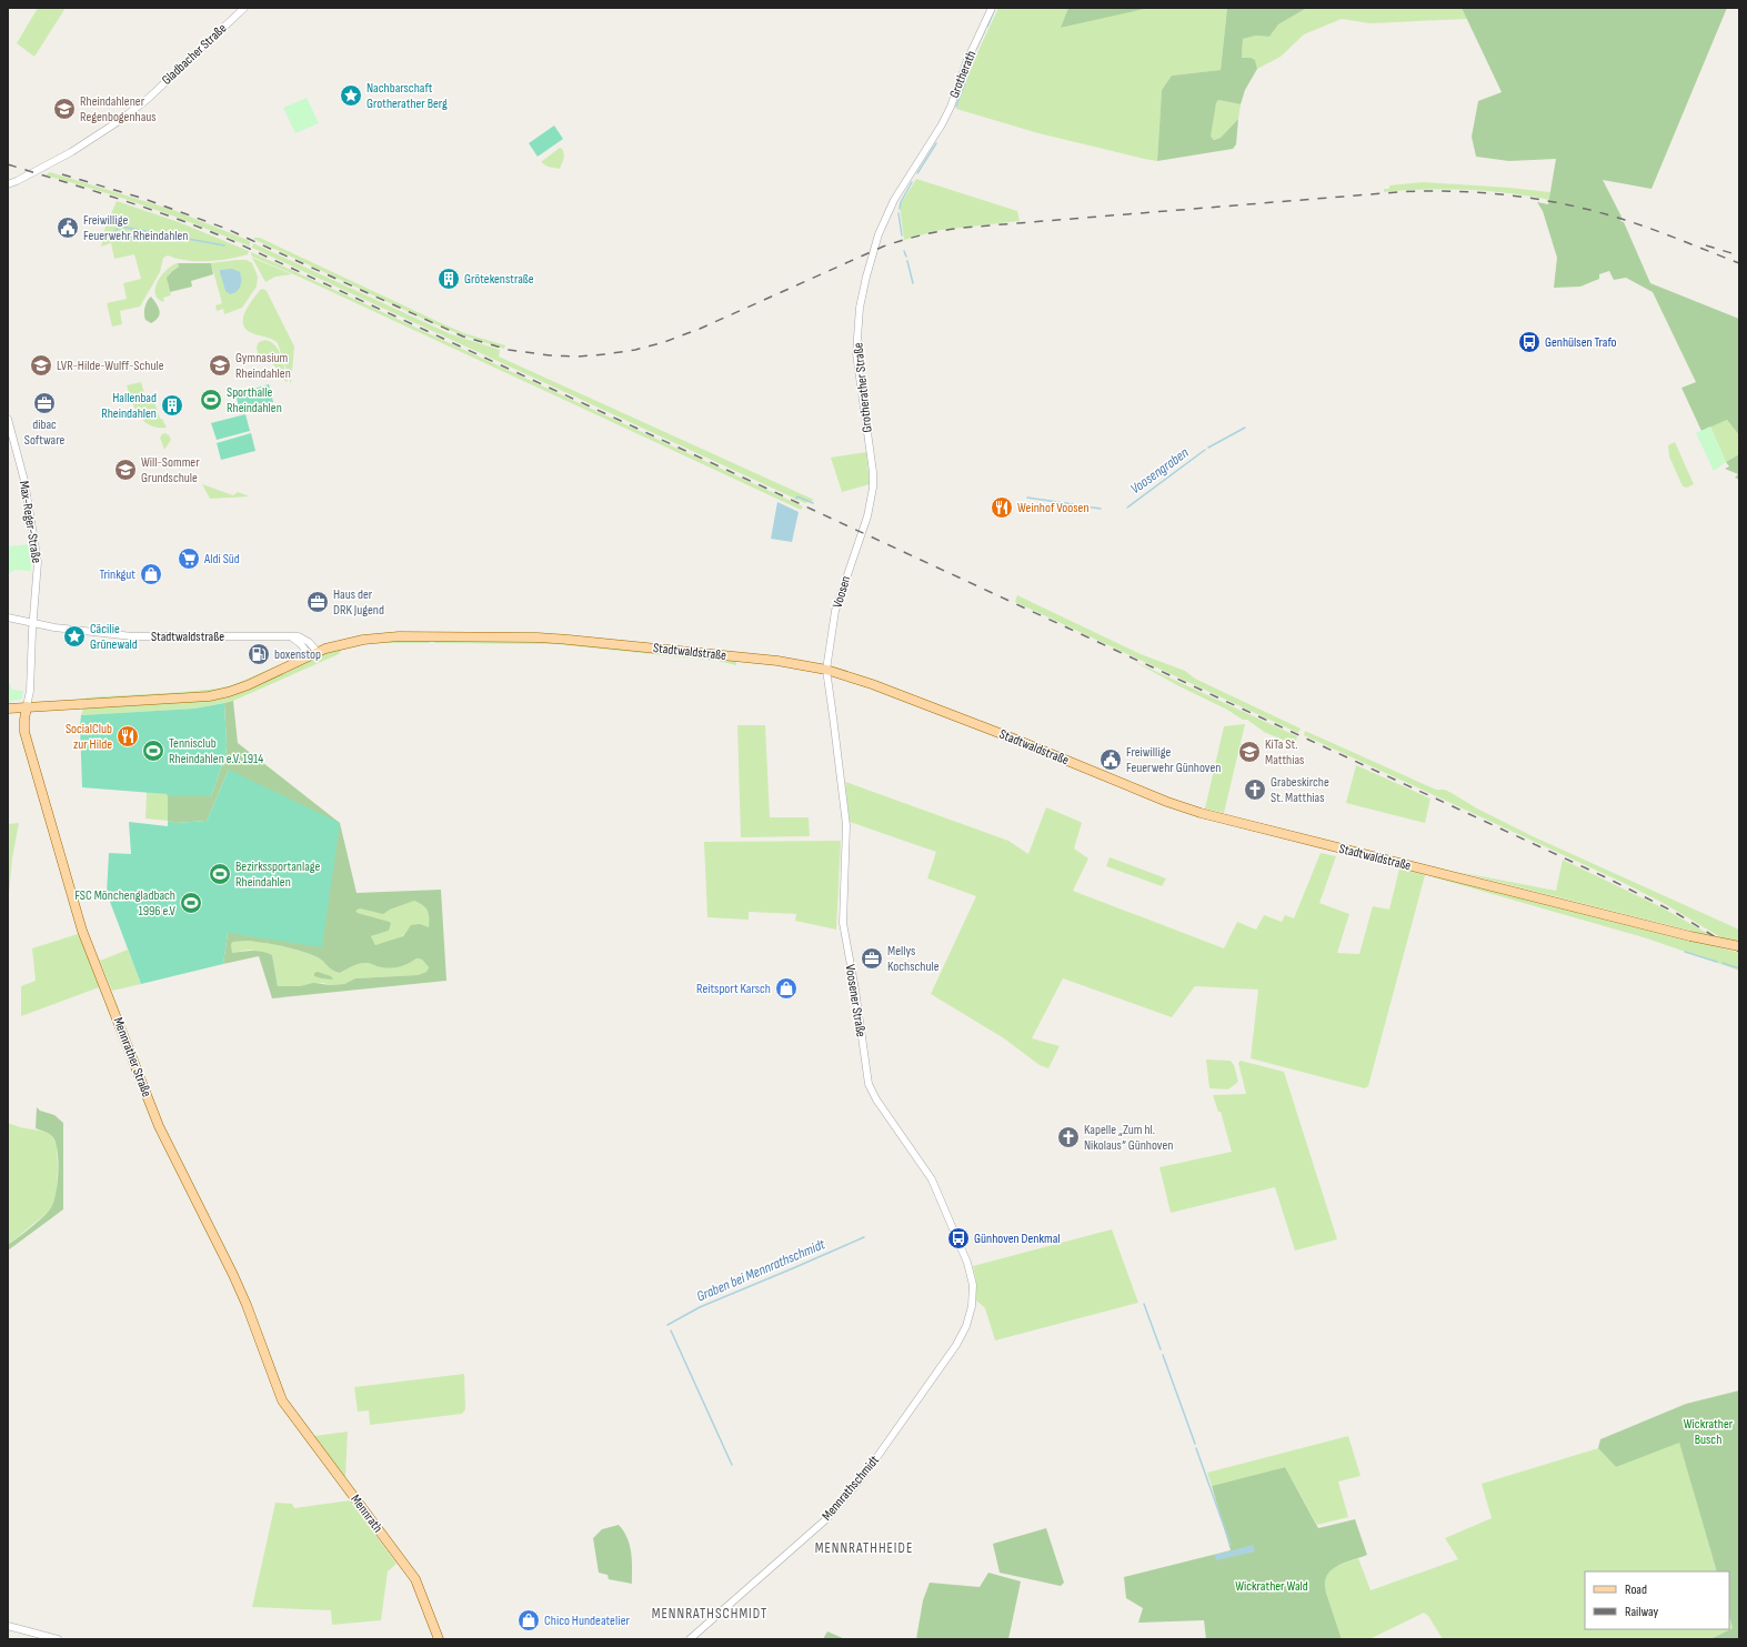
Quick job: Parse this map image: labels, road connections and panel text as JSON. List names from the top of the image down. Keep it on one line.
{"streets":{"main road":["Stadtwaldstraße","Mennrather Straße","Mennrath"],"street":["Gladbacher Straße","Grotherath","Grotherather Straße","Max-Reger-Straße","Voosen","Voosener Straße","Mennrathschmidt"]},"crossings":[["Grotherath","Grotherather Straße"],["Grotherather Straße","Voosen"],["Max-Reger-Straße","Stadtwaldstraße"],["Max-Reger-Straße","Mennrather Straße"],["Voosen","Stadtwaldstraße"],["Voosen","Voosener Straße"],["Stadtwaldstraße","Voosener Straße"],["Stadtwaldstraße","Mennrather Straße"],["Voosener Straße","Mennrathschmidt"],["Mennrather Straße","Mennrath"]],"districts":["MENNRATHHEIDE","MENNRATHSCHMIDT"],"water":["Voosengraben","Graben bei Mennrathschmidt"],"parks":["Wickrather Busch","Wickrather Wald"],"places":{"place":["Nachbarschaft Grotherather Berg","Cäcilie Grünewald"],"school or university":["Rheindahlener Regenbogenhaus","LVR-Hilde-Wulff-Schule","Gymnasium Rheindahlen","Will-Sommer Grundschule","KiTa St. Matthias"],"public building":["Freiwillige Feuerwehr Rheindahlen","Freiwillige Feuerwehr Günhoven"],"building":["Grötekenstraße","Hallenbad Rheindahlen"],"bus stop":["Genhülsen Trafo","Günhoven Denkmal"],"sports":["Sporthalle Rheindahlen","Tennisclub Rheindahlen e.V. 1914","Bezirkssportanlage Rheindahlen","FSC Mönchengladbach 1996 e.V"],"office":["dibac Software","Haus der DRK Jugend","Mellys Kochschule"],"restaurant":["Weinhof Voosen","SocialClub zur Hilde"],"supermarket":["Aldi Süd"],"shop":["Trinkgut","Reitsport Karsch","Chico Hundeatelier"],"fuel station":["boxenstop"],"church":["Grabeskirche St. Matthias","Kapelle „Zum hl. Nikolaus“ Günhoven"]},"legend":["Road","Railway"]}
